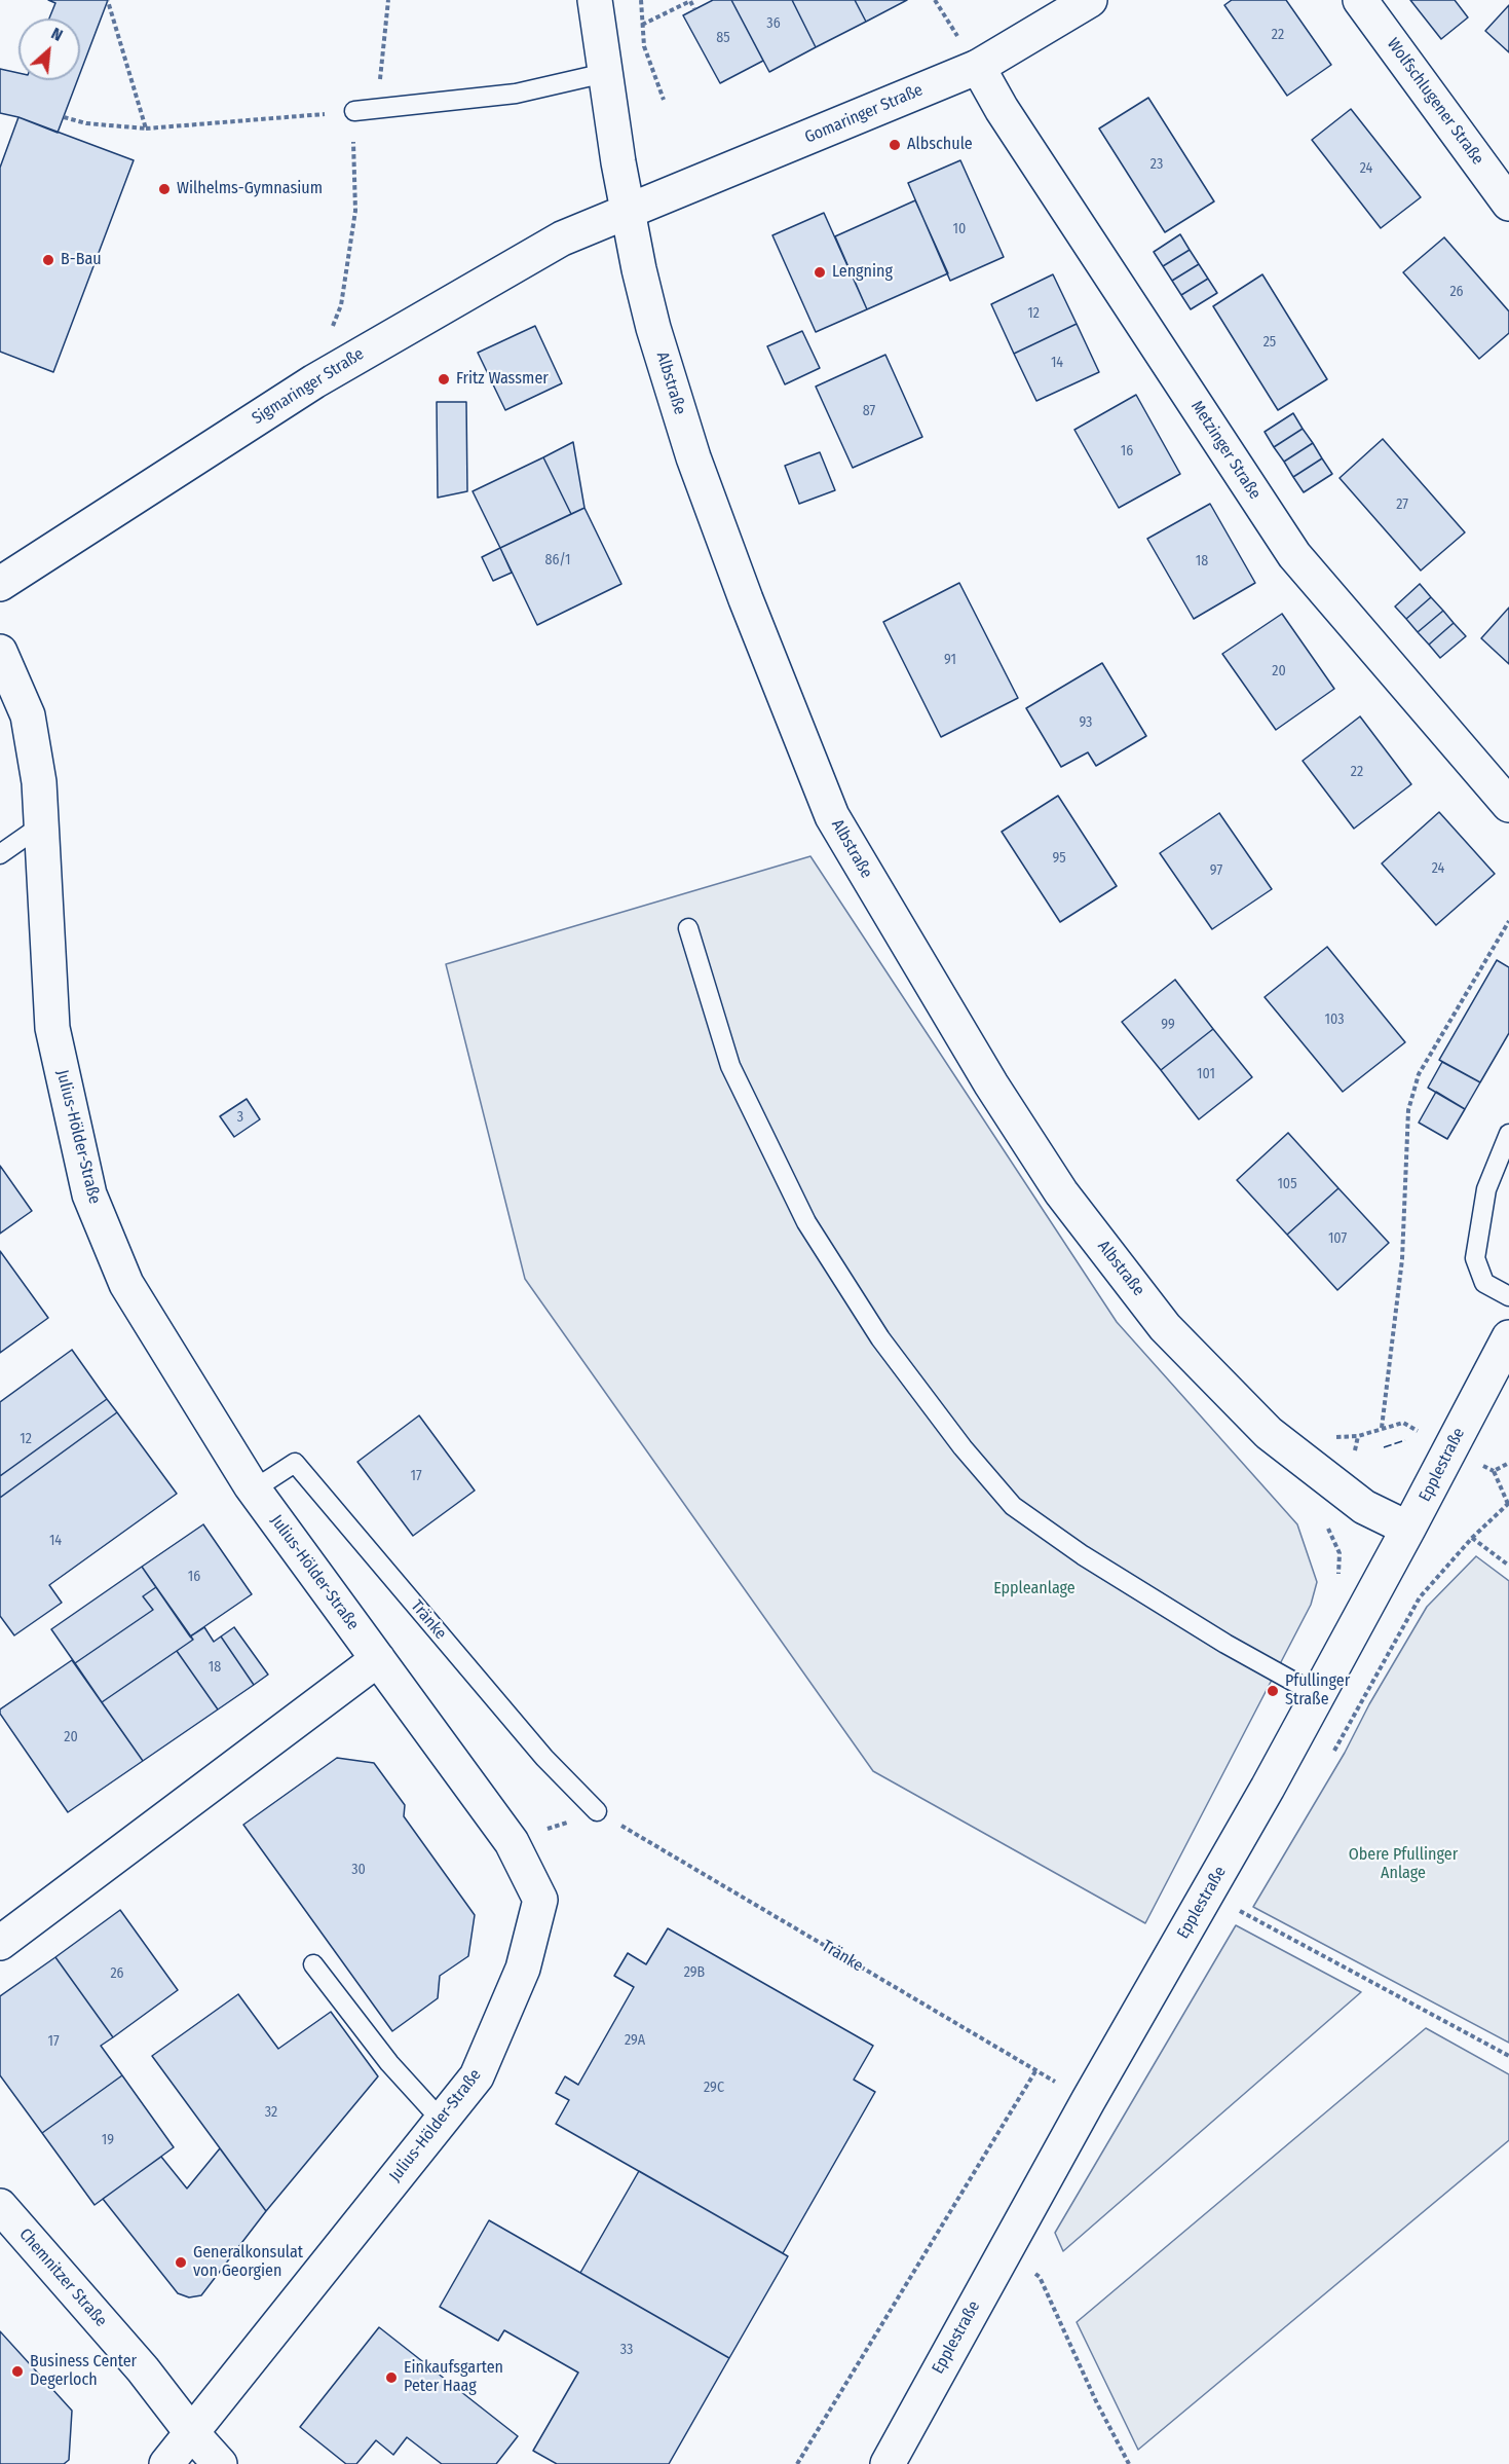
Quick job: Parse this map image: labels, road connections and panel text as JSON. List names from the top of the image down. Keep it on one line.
{"streets":{"street":["Wolfschlugener Straße","Gomaringer Straße","Albstraße","Sigmaringer Straße","Metzinger Straße","Julius-Hölder-Straße","Epplestraße","Chemnitzer Straße"],"lane":["Tränke"]},"crossings":[["Gomaringer Straße","Albstraße"],["Gomaringer Straße","Sigmaringer Straße"],["Gomaringer Straße","Metzinger Straße"],["Albstraße","Sigmaringer Straße"],["Albstraße","Epplestraße"],["Julius-Hölder-Straße","Tränke"],["Julius-Hölder-Straße","Chemnitzer Straße"],["Epplestraße","Tränke"]],"parks":["Eppleanlage","Obere Pfullinger Anlage"],"places":["Albschule","Wilhelms-Gymnasium","B-Bau","Lengning","Fritz Wassmer","Pfullinger Straße","Generalkonsulat von Georgien","Business Center Degerloch","Einkaufsgarten Peter Haag"],"house_numbers":["36","22","85","23","24","10","26","12","25","14","87","16","27","86/1","18","91","20","93","22","95","24","97","103","99","101","3","105","107","12","17","14","16","18","20","30","29B","26","29A","17","29C","32","19","33"],"north":"top right"}
